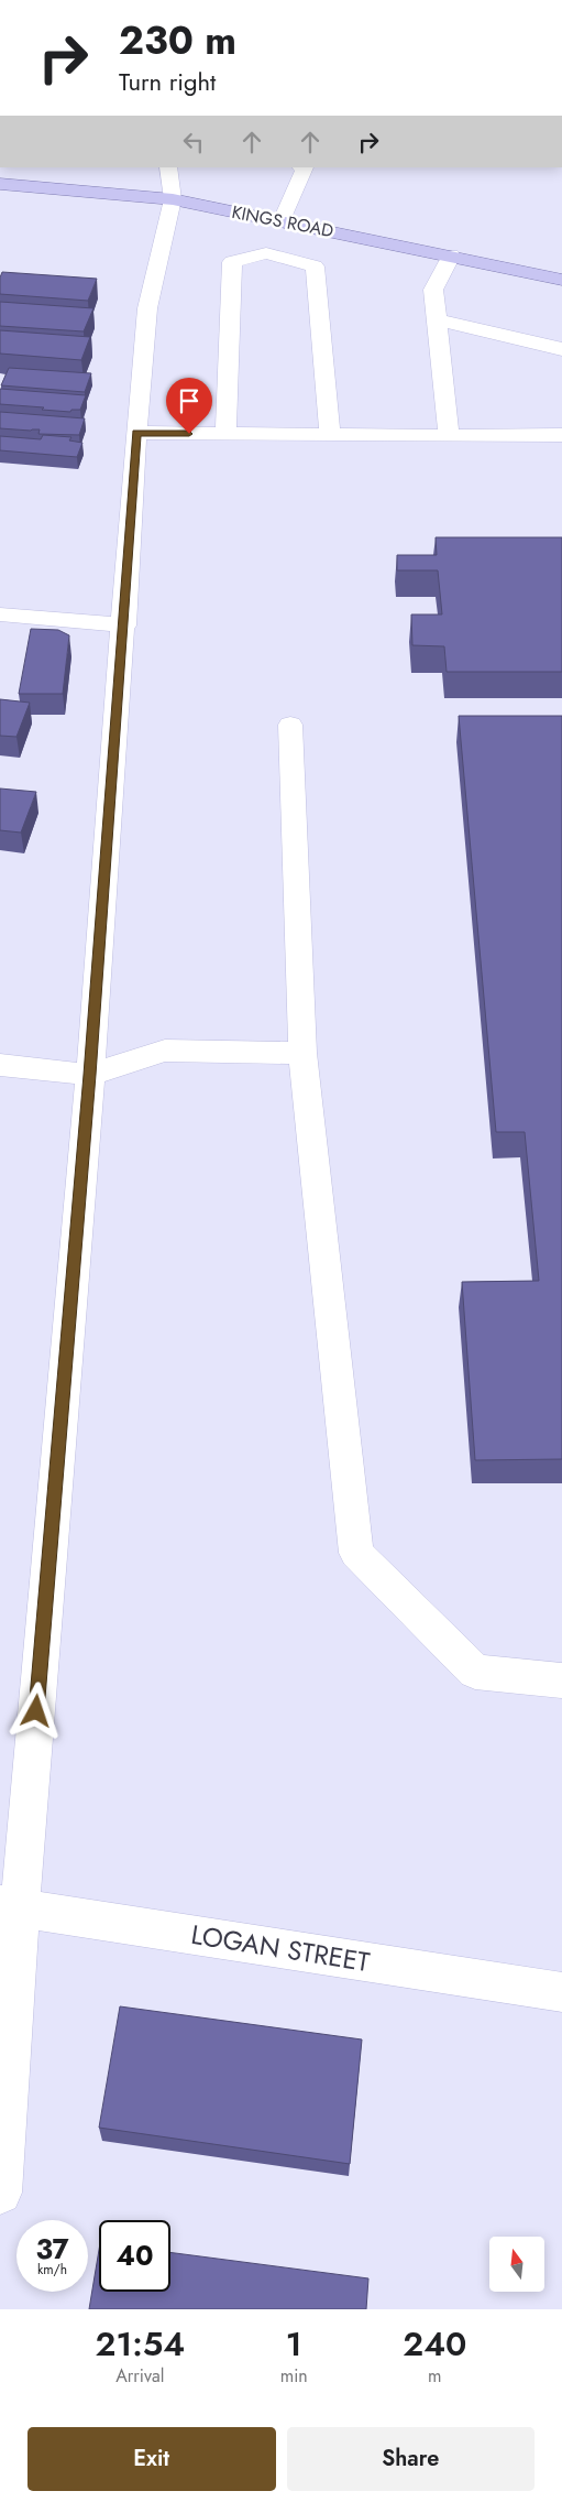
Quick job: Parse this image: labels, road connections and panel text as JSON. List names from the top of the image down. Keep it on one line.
{"streets":{"main road":["KINGS ROAD"],"street":["LOGAN STREET"]},"north":"top","page":{"turn":["230 m","Turn right"],"speed":"37 km/h","limit":"40","eta":["21:54","Arrival","1","min","240","m"],"buttons":["Exit","Share"]}}
